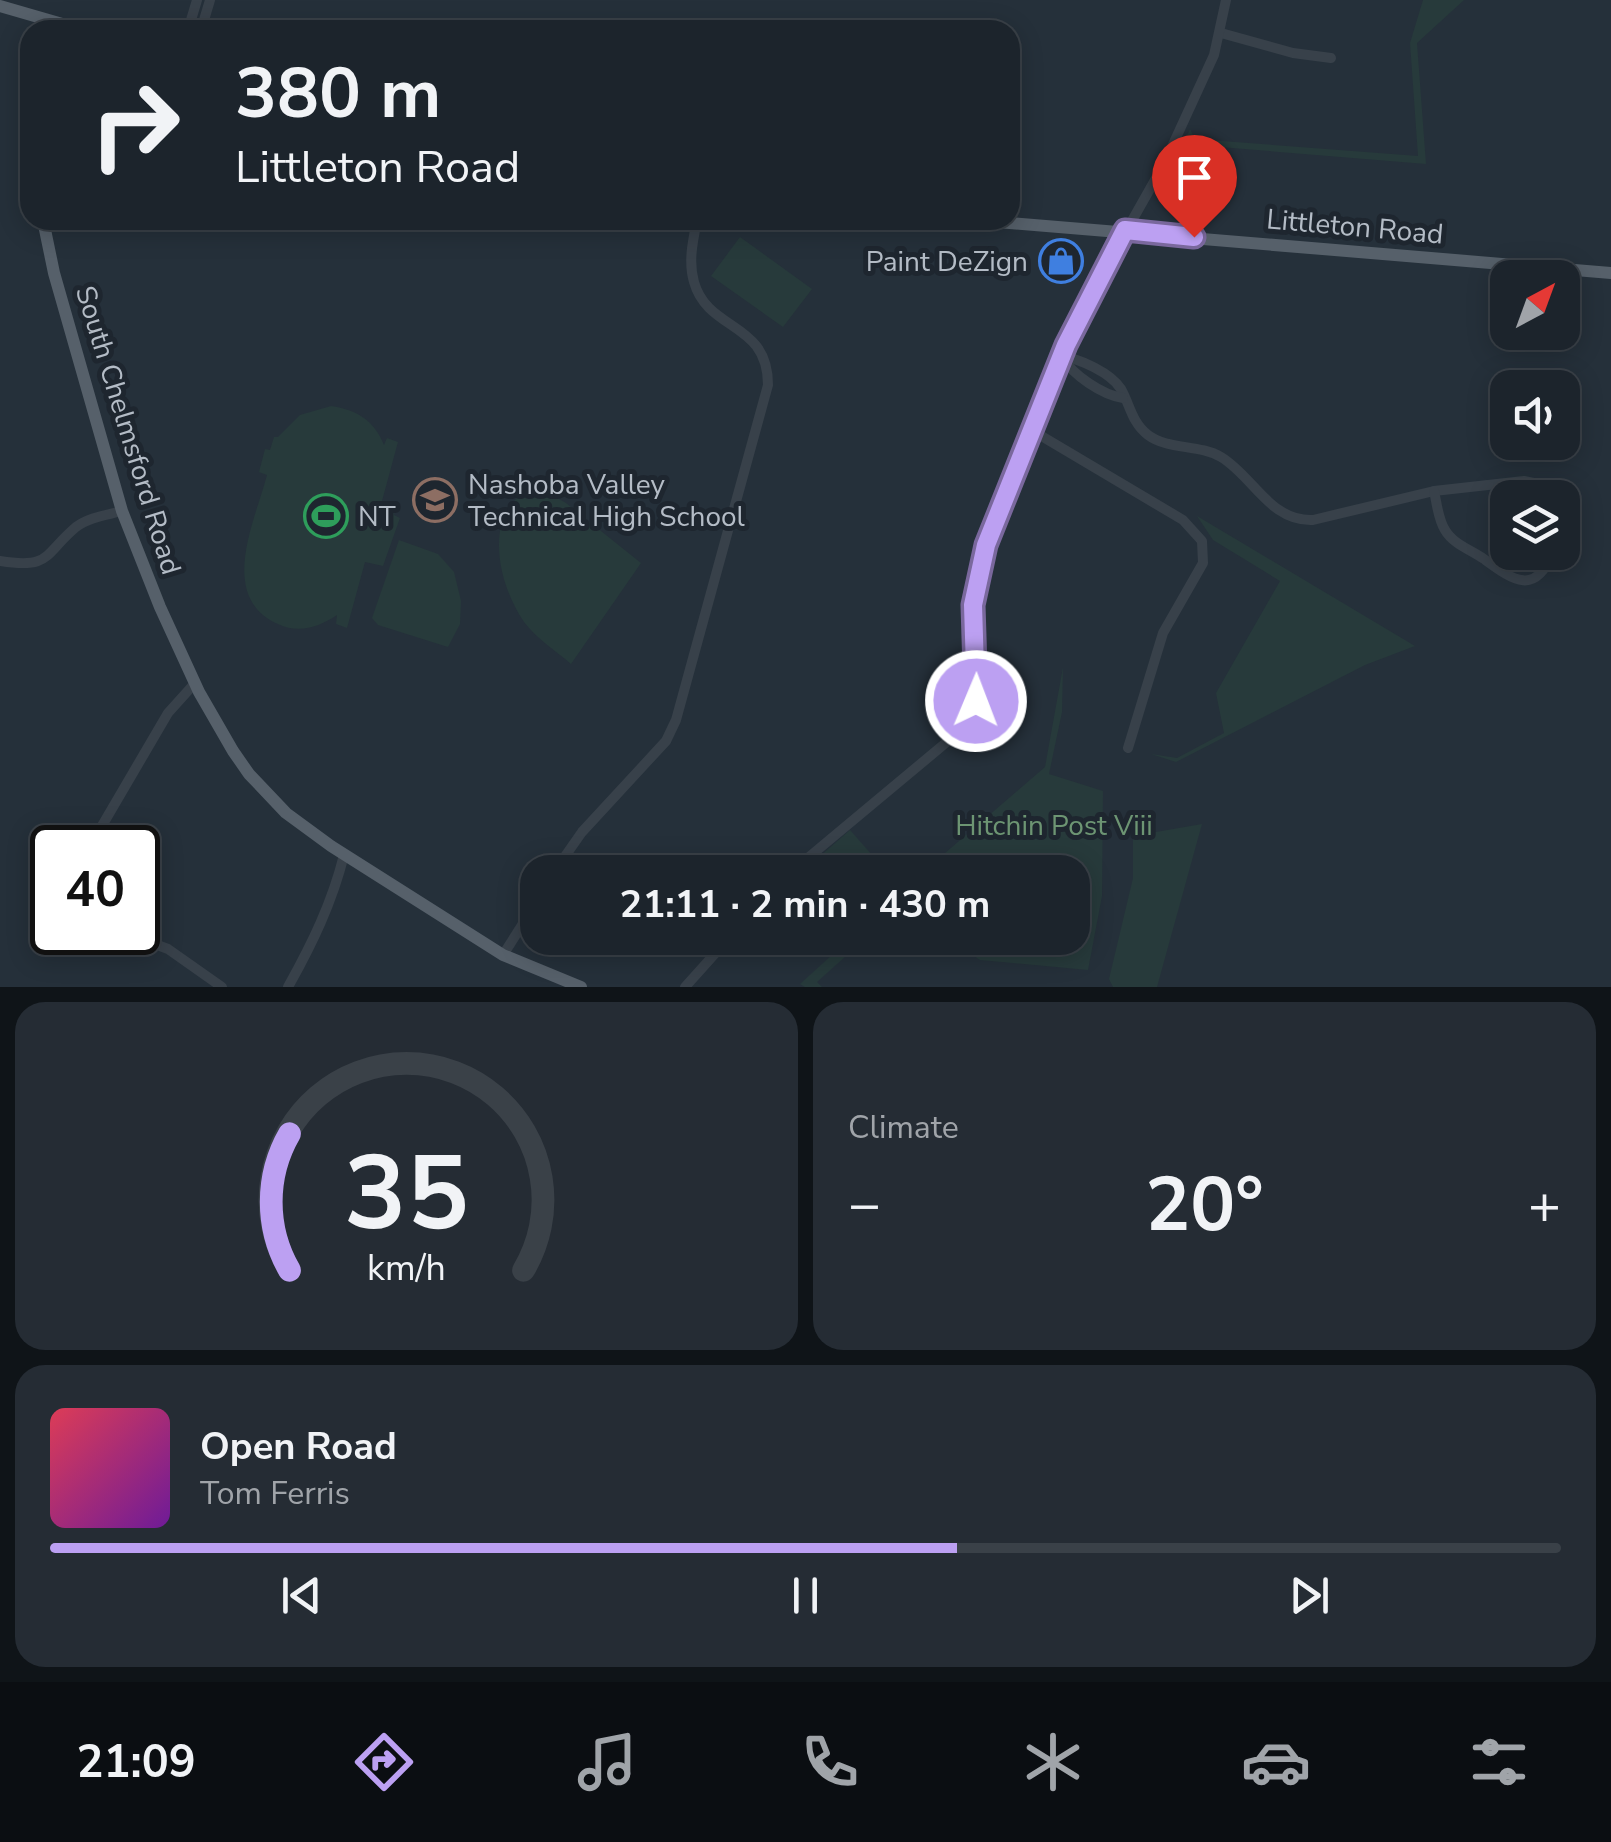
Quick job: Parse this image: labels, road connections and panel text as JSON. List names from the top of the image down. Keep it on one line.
{"streets":{"main road":["Littleton Road","South Chelmsford Road"]},"parks":["Hitchin Post Viii"],"places":{"shop":["Paint DeZign"],"school or university":["Nashoba Valley Technical High School"],"sports":["NT"]},"north":"top right","page":{"turn":["380 m","Littleton Road"],"limit":"40","trip":"21:11 · 2 min · 430 m","tile":"Climate","heat":["−","20°","+"],"song":["Open Road","Tom Ferris"],"tabs":"21:09","gauge":["35","km/h"]}}
